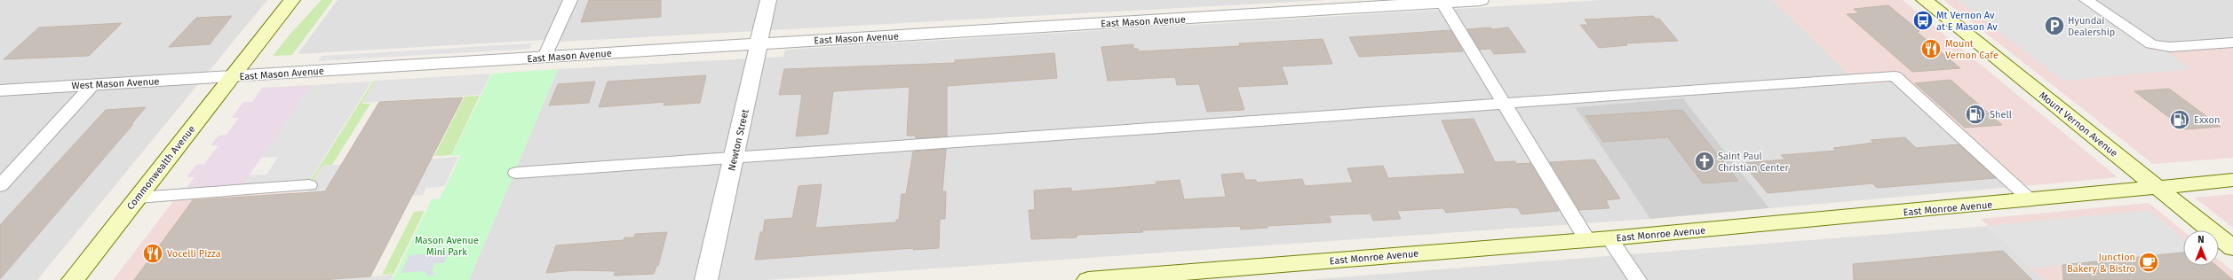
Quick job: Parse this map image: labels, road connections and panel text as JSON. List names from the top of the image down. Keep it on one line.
{"streets":{"street":["East Mason Avenue","West Mason Avenue","Mount Vernon Avenue","Newton Street","Commonwealth Avenue","East Monroe Avenue"]},"crossings":[["East Mason Avenue","West Mason Avenue"],["East Mason Avenue","Newton Street"],["East Mason Avenue","Commonwealth Avenue"],["West Mason Avenue","Commonwealth Avenue"],["Mount Vernon Avenue","East Monroe Avenue"]],"parks":["Mason Avenue Mini Park"],"places":{"bus stop":["Mt Vernon Av at E Mason Av"],"parking":["Hyundai Dealership"],"restaurant":["Mount Vernon Cafe","Vocelli Pizza"],"fuel station":["Shell","Exxon"],"church":["Saint Paul Christian Center"],"cafe":["Junction Bakery & Bistro"]},"north":"top"}
